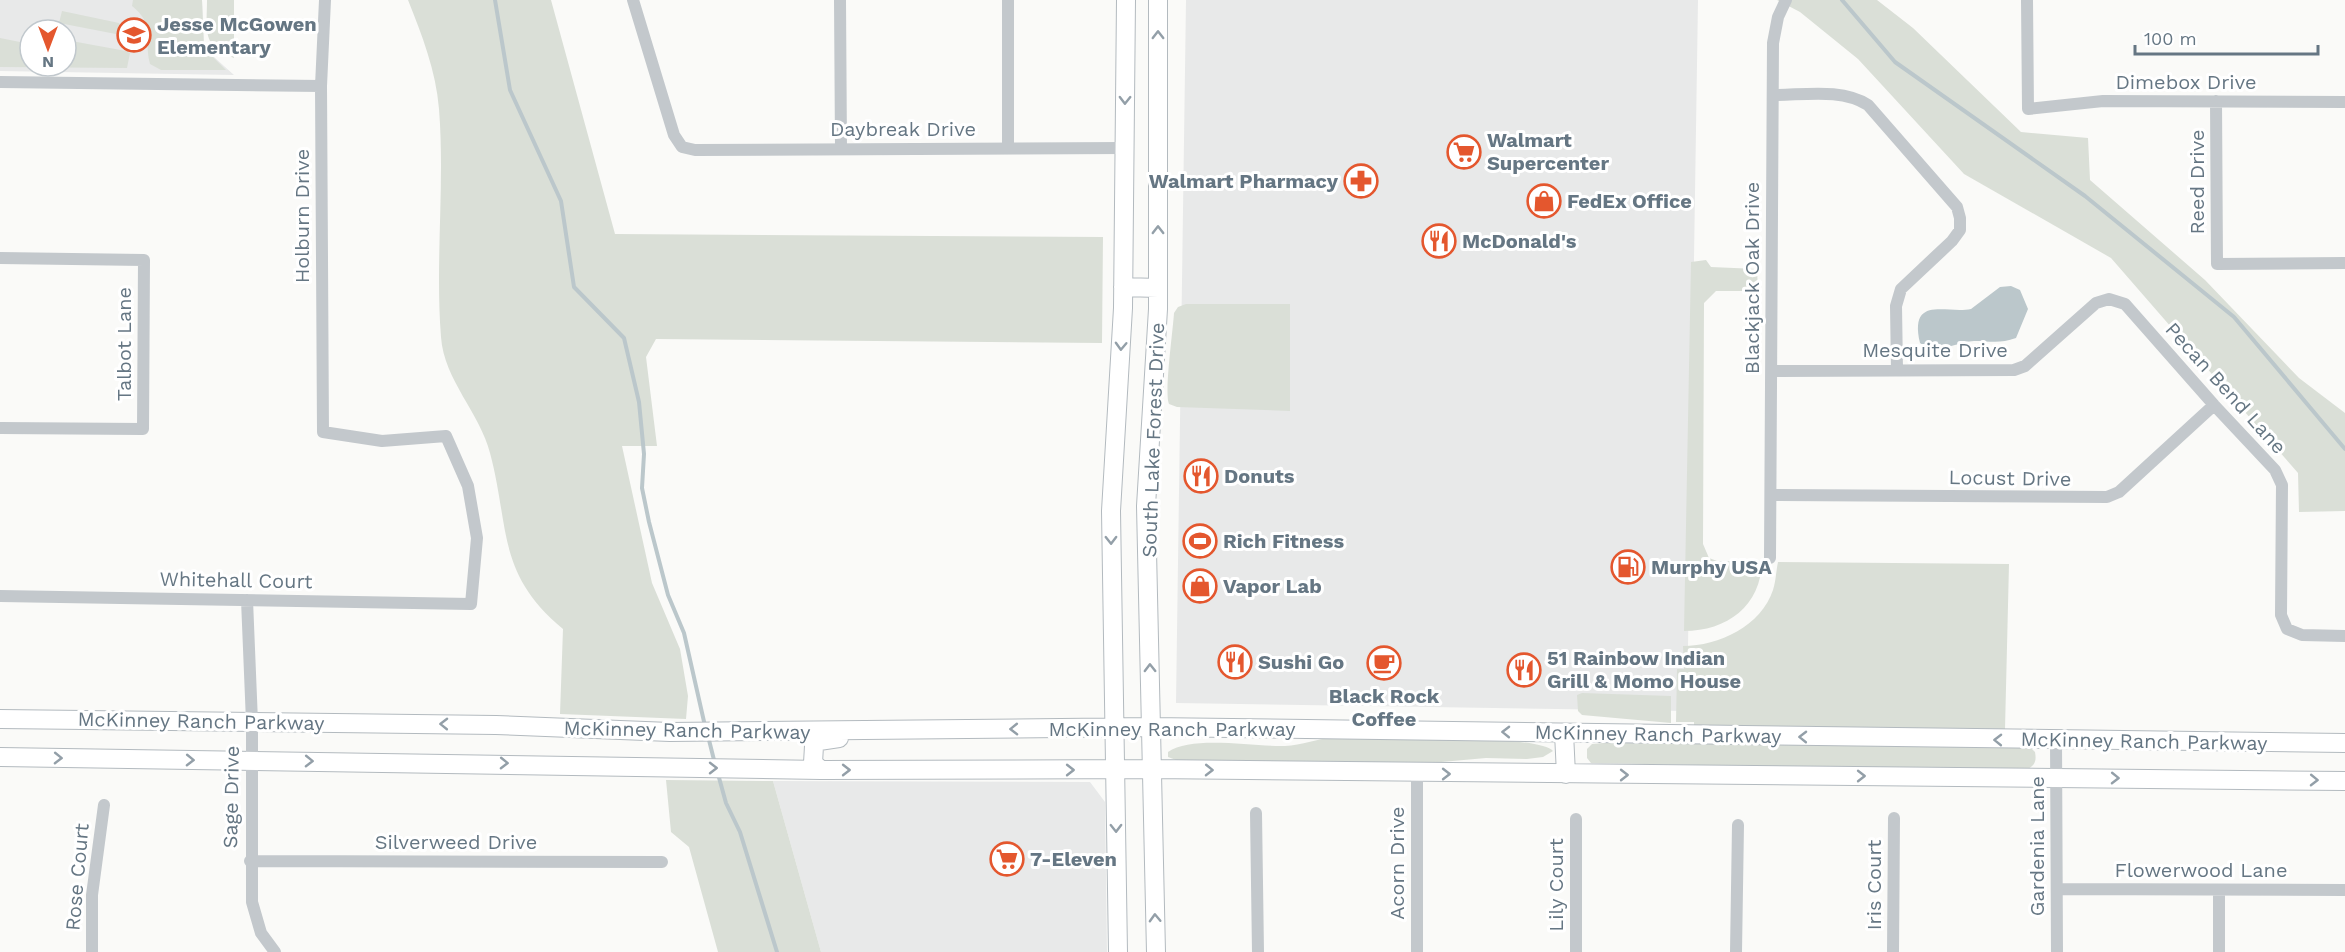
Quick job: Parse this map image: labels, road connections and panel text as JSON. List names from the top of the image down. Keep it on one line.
{"streets":{"main road":["South Lake Forest Drive","McKinney Ranch Parkway"],"street":["Dimebox Drive","Daybreak Drive","Reed Drive","Holburn Drive","Blackjack Oak Drive","Talbot Lane","Mesquite Drive","Pecan Bend Lane","Locust Drive","Whitehall Court","Sage Drive","Silverweed Drive","Gardenia Lane","Acorn Drive","Flowerwood Lane","Rose Court","Lily Court","Iris Court"]},"crossings":[["Dimebox Drive","Reed Drive"],["Daybreak Drive","South Lake Forest Drive"],["Holburn Drive","Whitehall Court"],["Blackjack Oak Drive","Mesquite Drive"],["Blackjack Oak Drive","Locust Drive"],["Mesquite Drive","Pecan Bend Lane"],["Pecan Bend Lane","Locust Drive"],["South Lake Forest Drive","McKinney Ranch Parkway"],["Whitehall Court","Sage Drive"],["McKinney Ranch Parkway","Sage Drive"],["McKinney Ranch Parkway","Gardenia Lane"],["McKinney Ranch Parkway","Acorn Drive"],["Sage Drive","Silverweed Drive"],["Gardenia Lane","Flowerwood Lane"]],"places":{"school or university":["Jesse McGowen Elementary"],"supermarket":["Walmart Supercenter","7-Eleven"],"pharmacy":["Walmart Pharmacy"],"shop":["FedEx Office","Vapor Lab"],"restaurant":["McDonald's","Donuts","Sushi Go","51 Rainbow Indian Grill & Momo House"],"sports":["Rich Fitness"],"fuel station":["Murphy USA"],"cafe":["Black Rock Coffee"]},"scale_bar":"100 m","north":"bottom"}
